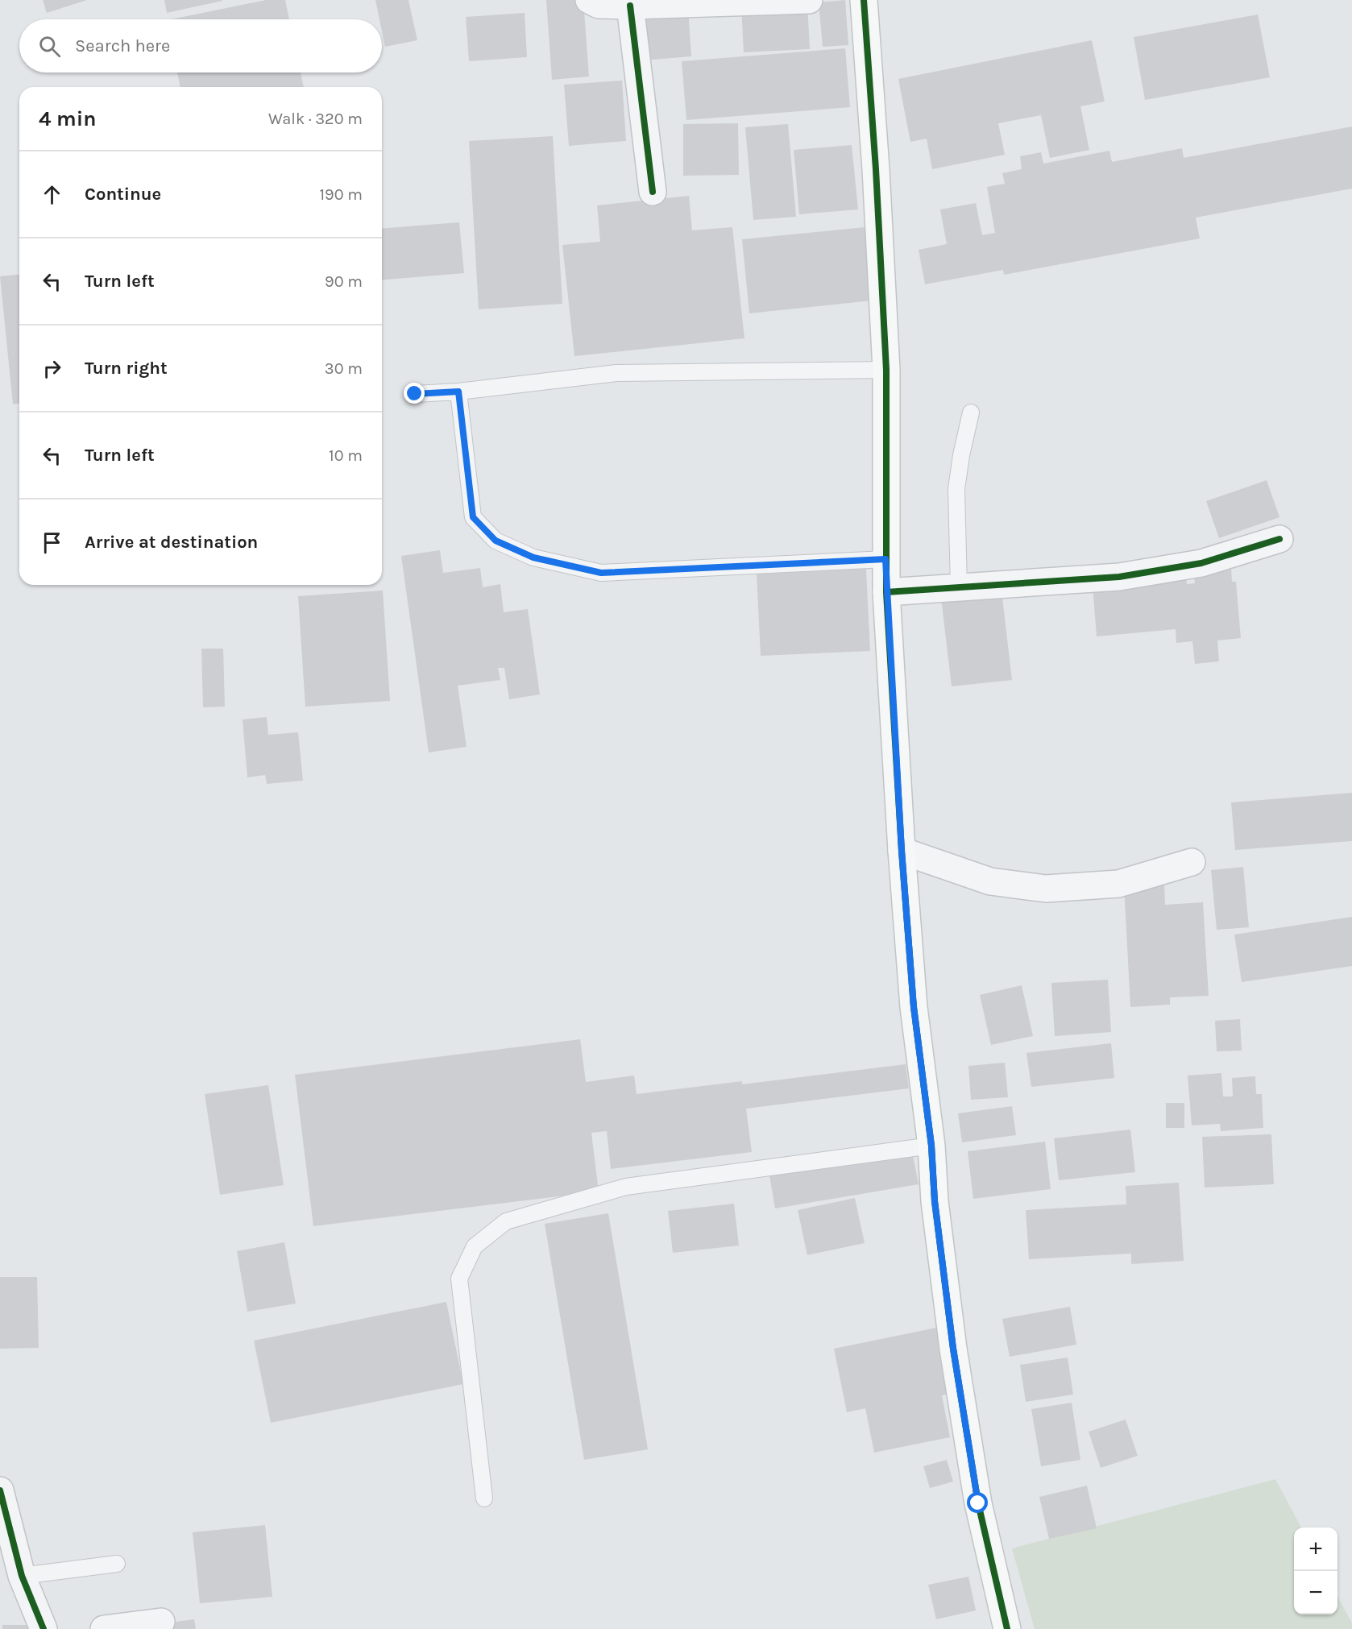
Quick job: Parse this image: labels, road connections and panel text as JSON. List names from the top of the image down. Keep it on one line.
{"page":{"search":"Search here","heading":["4 min","Walk · 320 m"],"list":[["Continue","190 m"],["Turn left","90 m"],["Turn right","30 m"],["Turn left","10 m"],"Arrive at destination"],"map_buttons":["+","−"]}}
